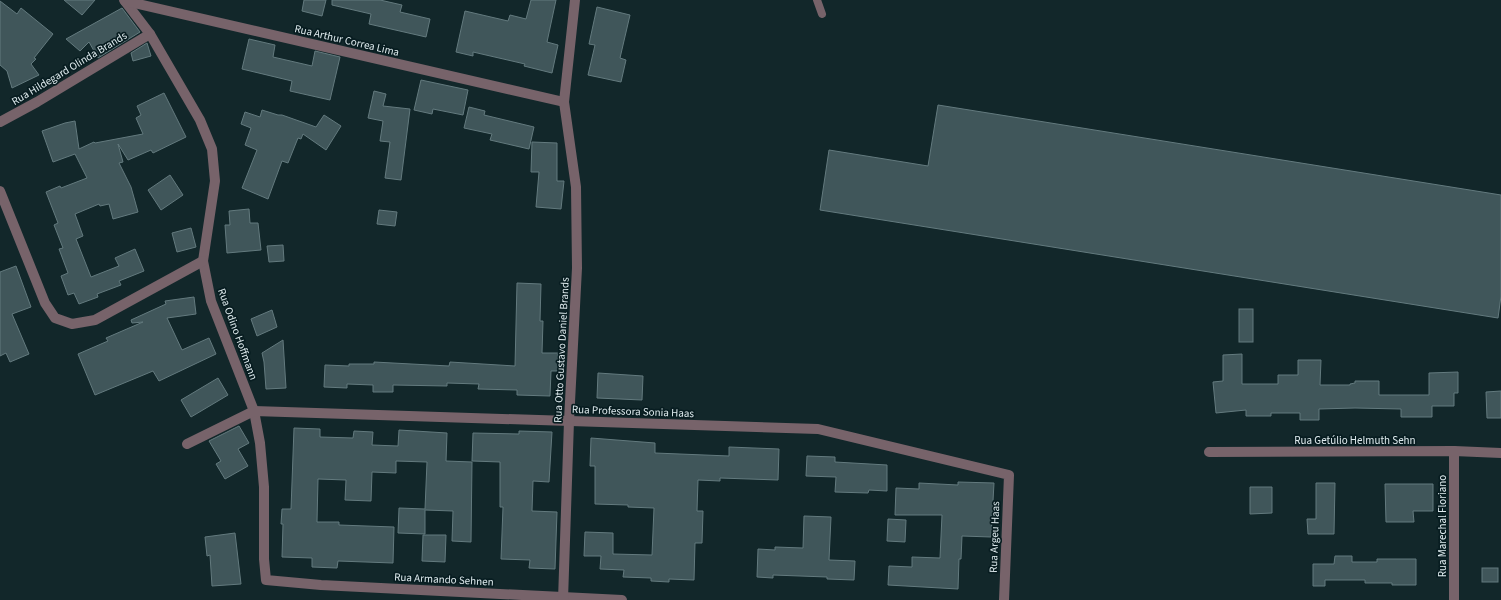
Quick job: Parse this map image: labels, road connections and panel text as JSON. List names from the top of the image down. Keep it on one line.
{"streets":{"street":["Rua Arthur Correa Lima","Rua Hildegard Olinda Brands","Rua Odino Hoffmann","Rua Otto Gustavo Daniel Brands","Rua Professora Sonia Haas","Rua Getúlio Helmuth Sehn","Rua Marechal Floriano","Rua Argeu Haas","Rua Armando Sehnen"]},"crossings":[["Rua Arthur Correa Lima","Rua Odino Hoffmann"],["Rua Arthur Correa Lima","Rua Otto Gustavo Daniel Brands"],["Rua Hildegard Olinda Brands","Rua Odino Hoffmann"],["Rua Odino Hoffmann","Rua Professora Sonia Haas"],["Rua Odino Hoffmann","Rua Armando Sehnen"],["Rua Otto Gustavo Daniel Brands","Rua Professora Sonia Haas"],["Rua Otto Gustavo Daniel Brands","Rua Armando Sehnen"],["Rua Professora Sonia Haas","Rua Argeu Haas"],["Rua Getúlio Helmuth Sehn","Rua Marechal Floriano"]]}
